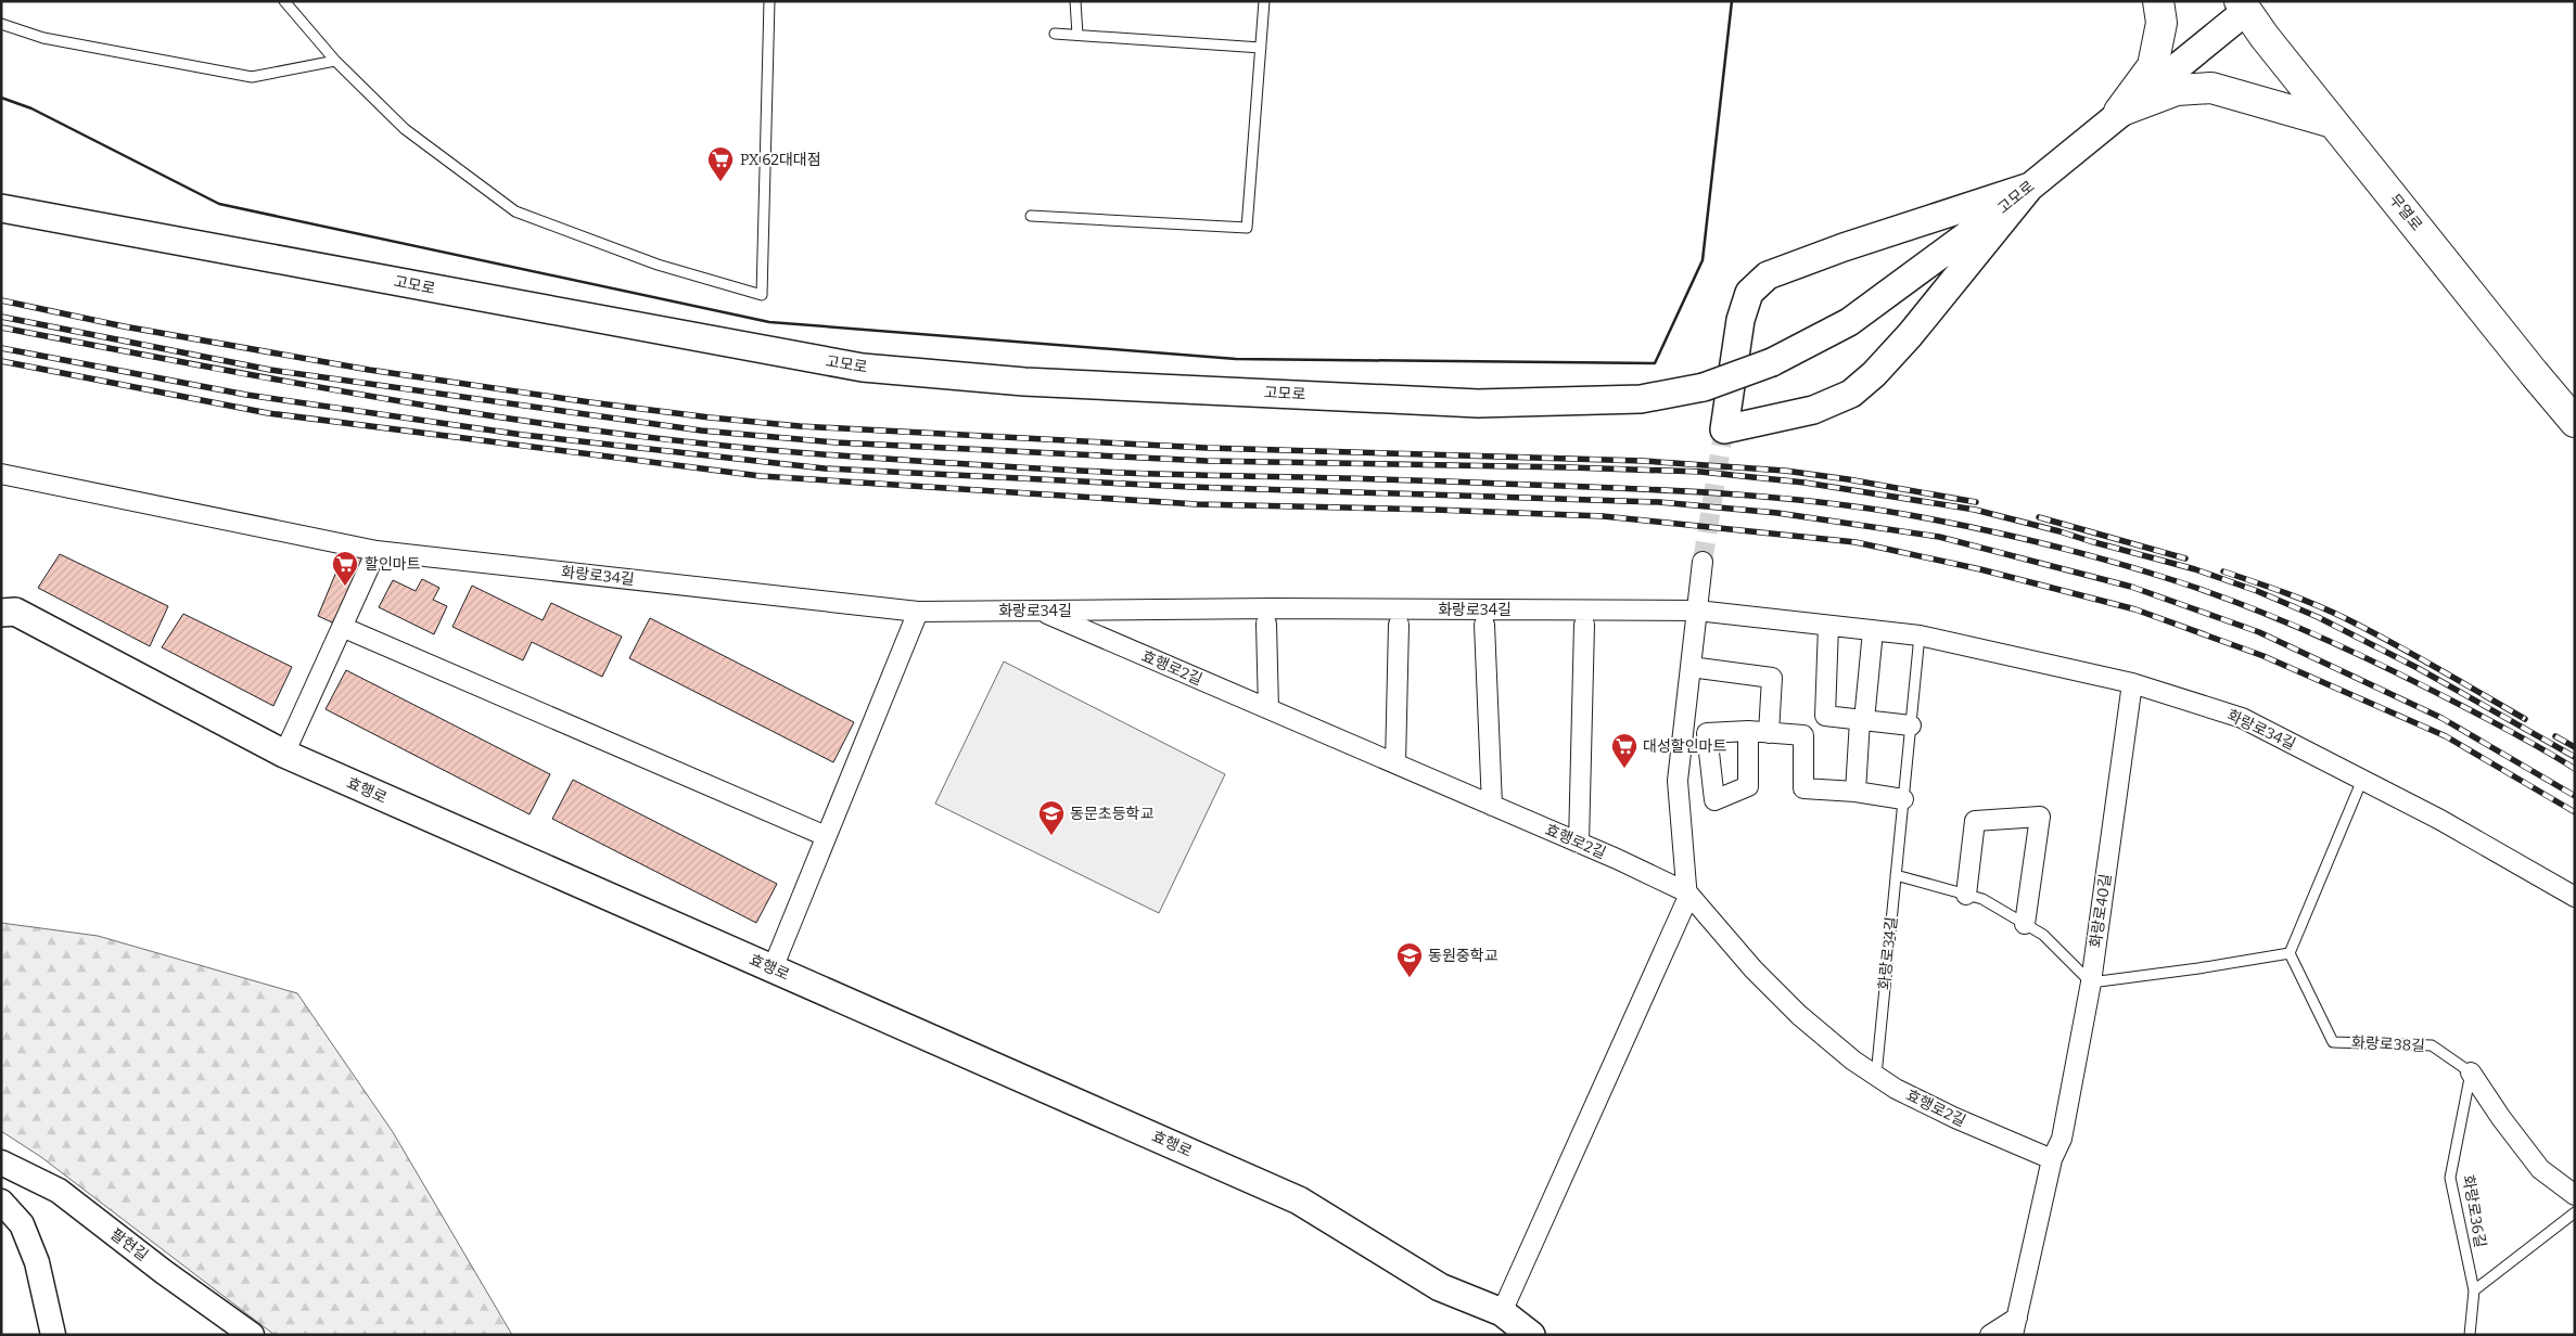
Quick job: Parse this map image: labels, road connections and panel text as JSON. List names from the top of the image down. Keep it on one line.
{"streets":{"main road":["고모로","무열로","효행로"],"street":["화랑로34길","효행로2길","화랑로40길","화랑로38길","팔현길"],"lane":["화랑로36길"]},"crossings":[["고모로","무열로"],["화랑로34길","효행로2길"],["화랑로34길","화랑로40길"],["효행로2길","화랑로40길"],["화랑로38길","화랑로36길"]],"places":{"supermarket":["PX 62대대점","할인마트","대성할인마트"],"school or university":["동문초등학교","동원중학교"]}}
